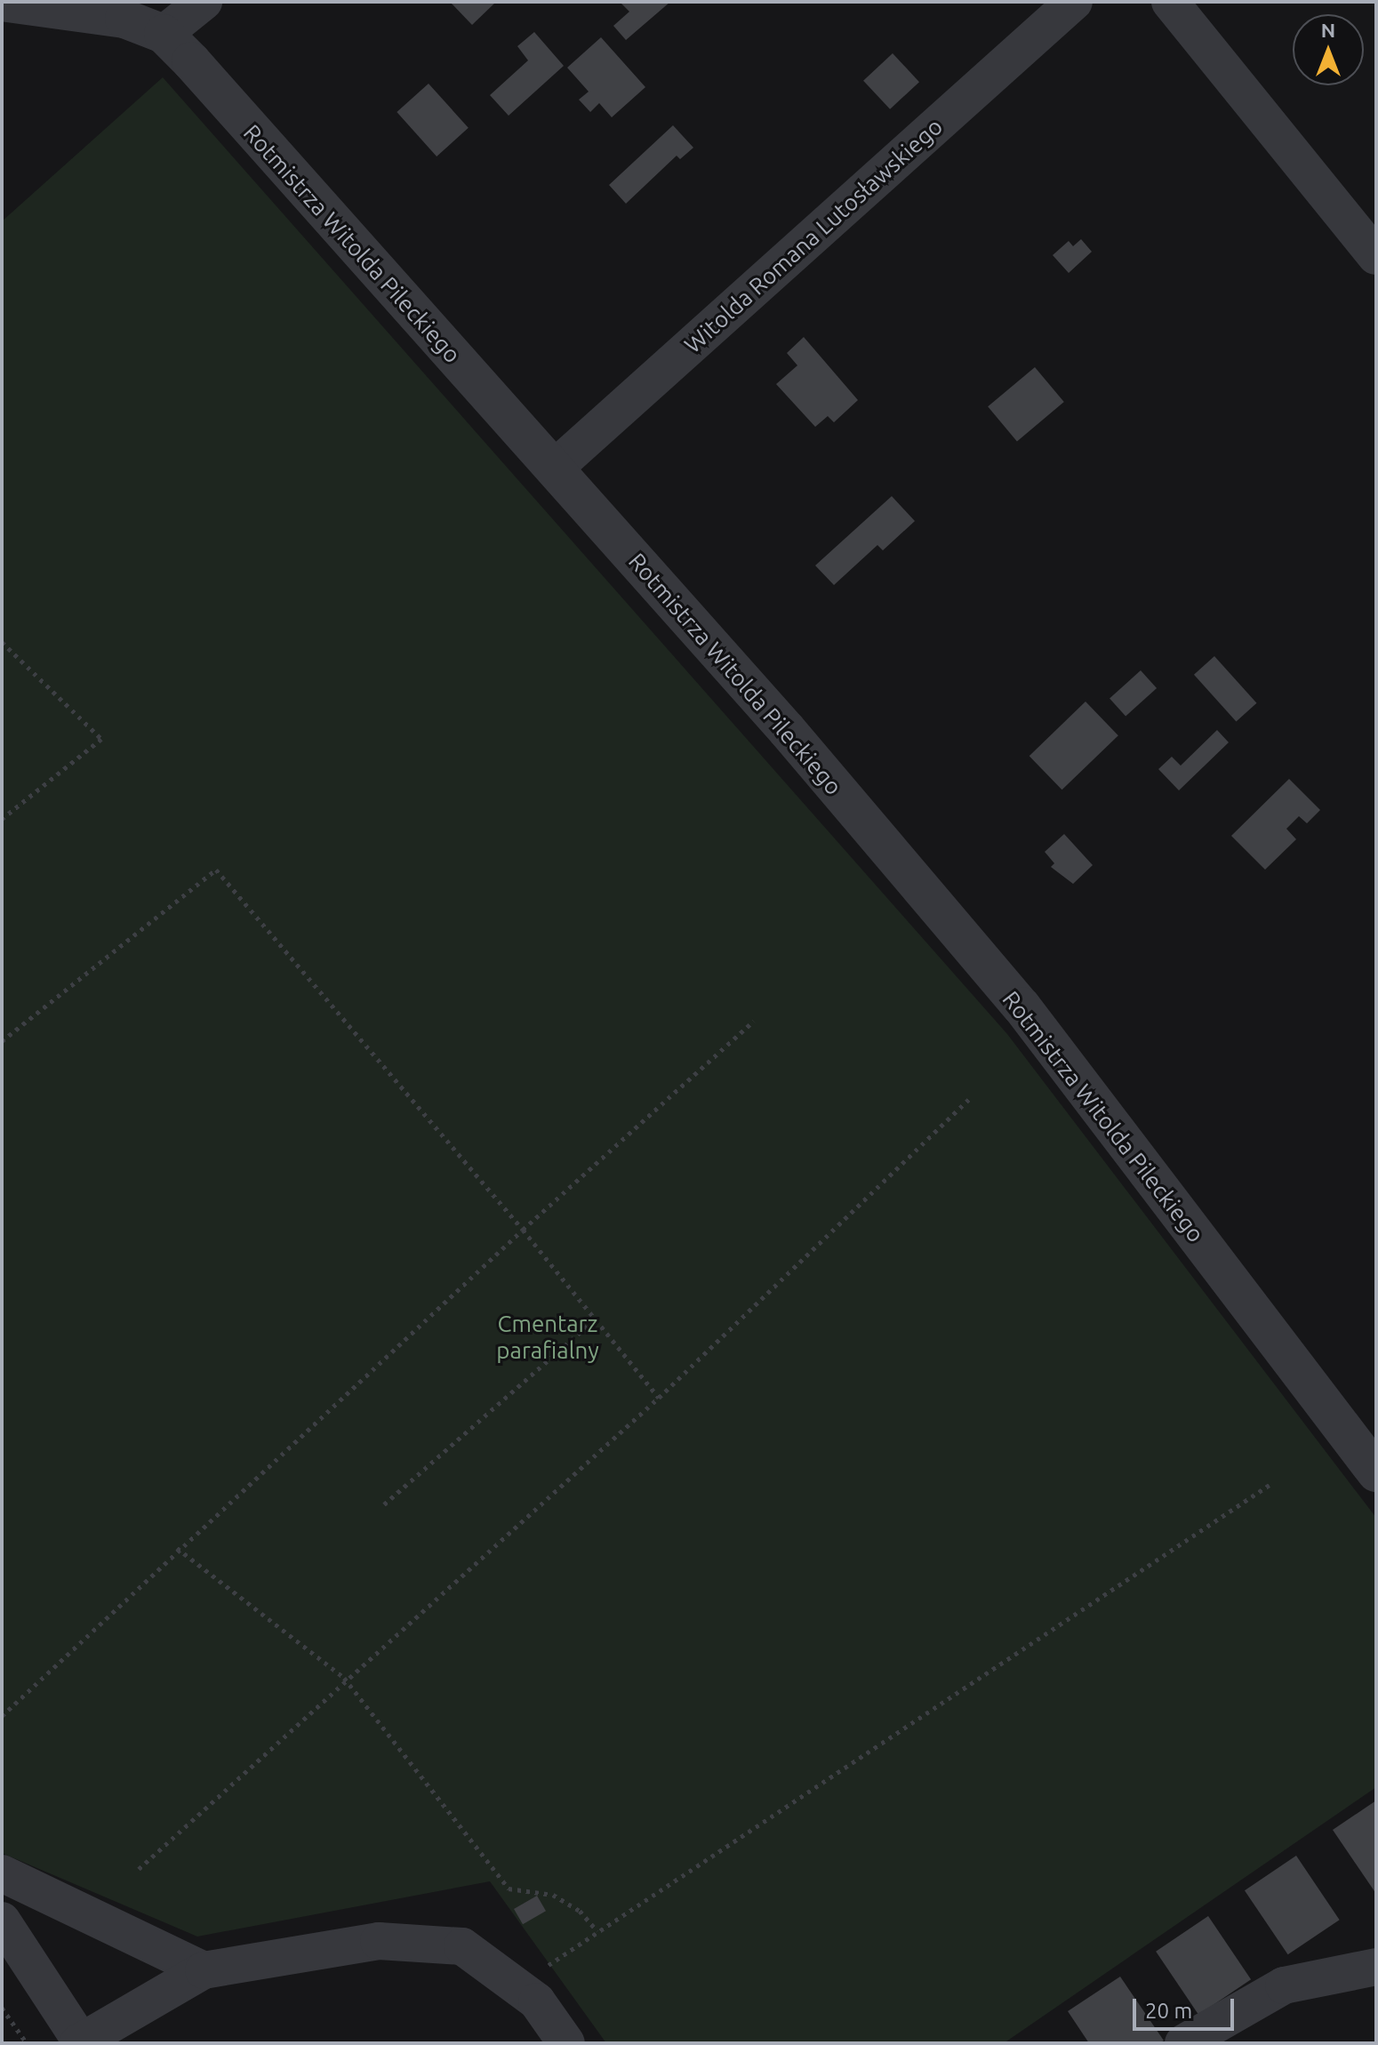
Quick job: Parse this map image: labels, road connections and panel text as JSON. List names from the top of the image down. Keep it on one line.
{"streets":{"street":["Witolda Romana Lutosławskiego","Rotmistrza Witolda Pileckiego"]},"crossings":[["Witolda Romana Lutosławskiego","Rotmistrza Witolda Pileckiego"]],"parks":["Cmentarz parafialny"],"scale_bar":"20 m","north":"top"}
